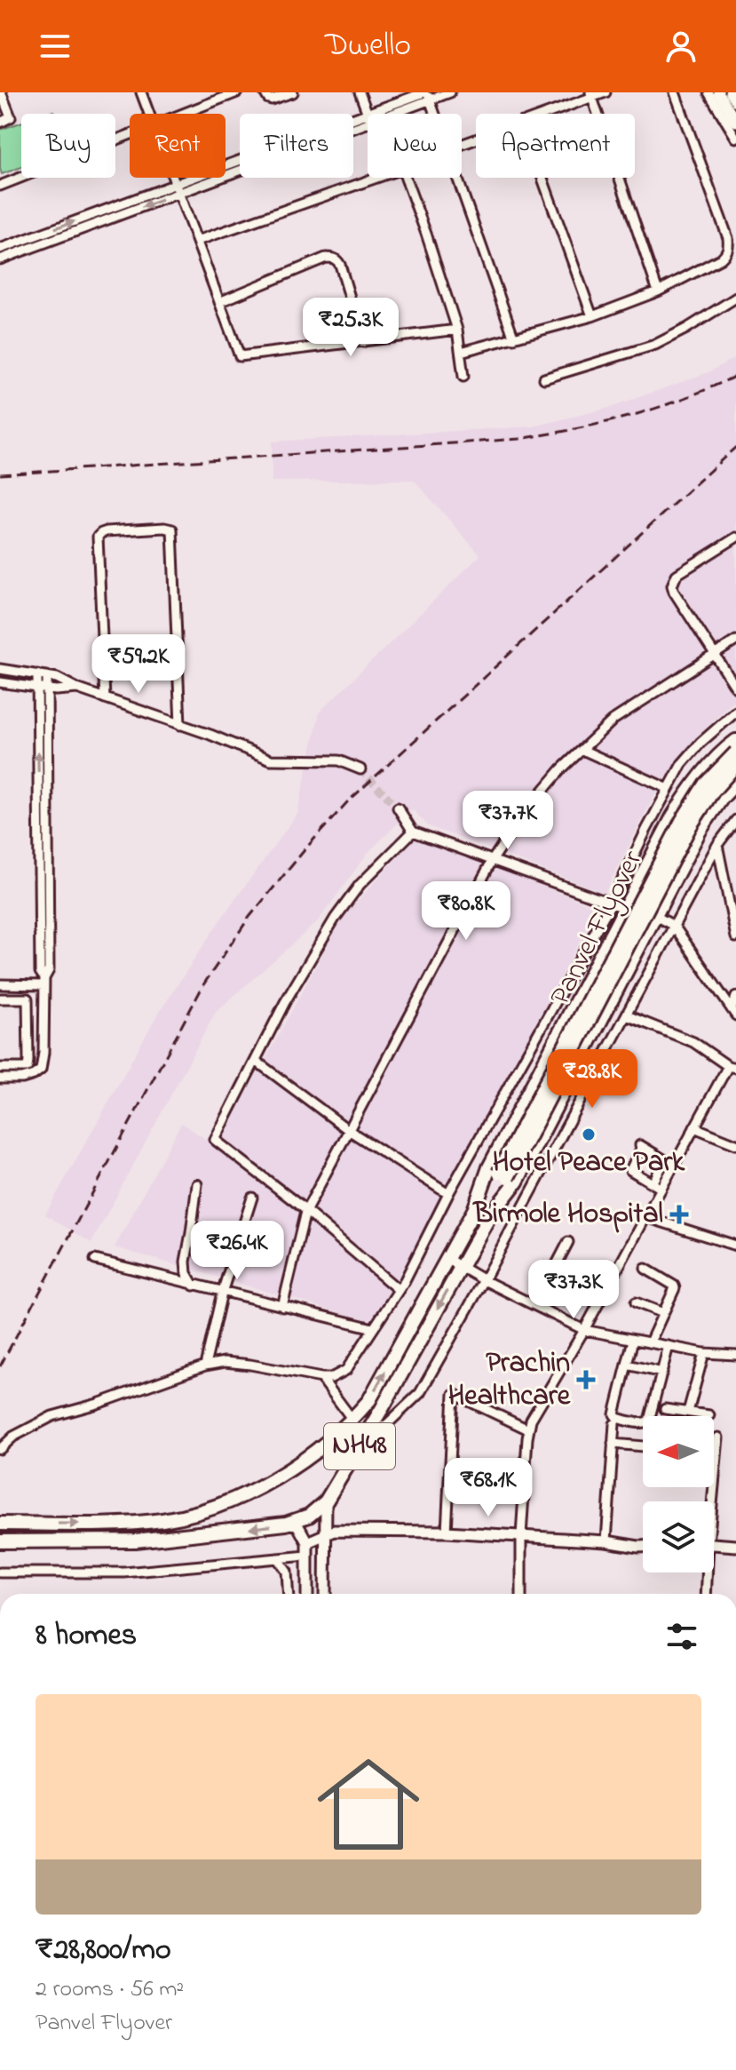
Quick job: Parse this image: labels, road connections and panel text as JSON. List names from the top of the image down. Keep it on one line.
{"streets":{"highway":["Panvel Flyover","NH48"]},"crossings":[["Panvel Flyover","NH48"]],"places":{"other":["Hotel Peace Park"],"health":["Birmole Hospital","Prachin Healthcare"]},"north":"left","page":{"header":"Dwello","chip":["Buy","Rent","Filters","New","Apartment"],"price":["₹25.3K","₹59.2K","₹37.7K","₹80.8K","₹28.8K","₹26.4K","₹37.3K","₹68.1K"],"heading":"8 homes","list":[{"name":"₹28,800/mo","note":"2 rooms · 56 m² · Panvel Flyover"}]}}
